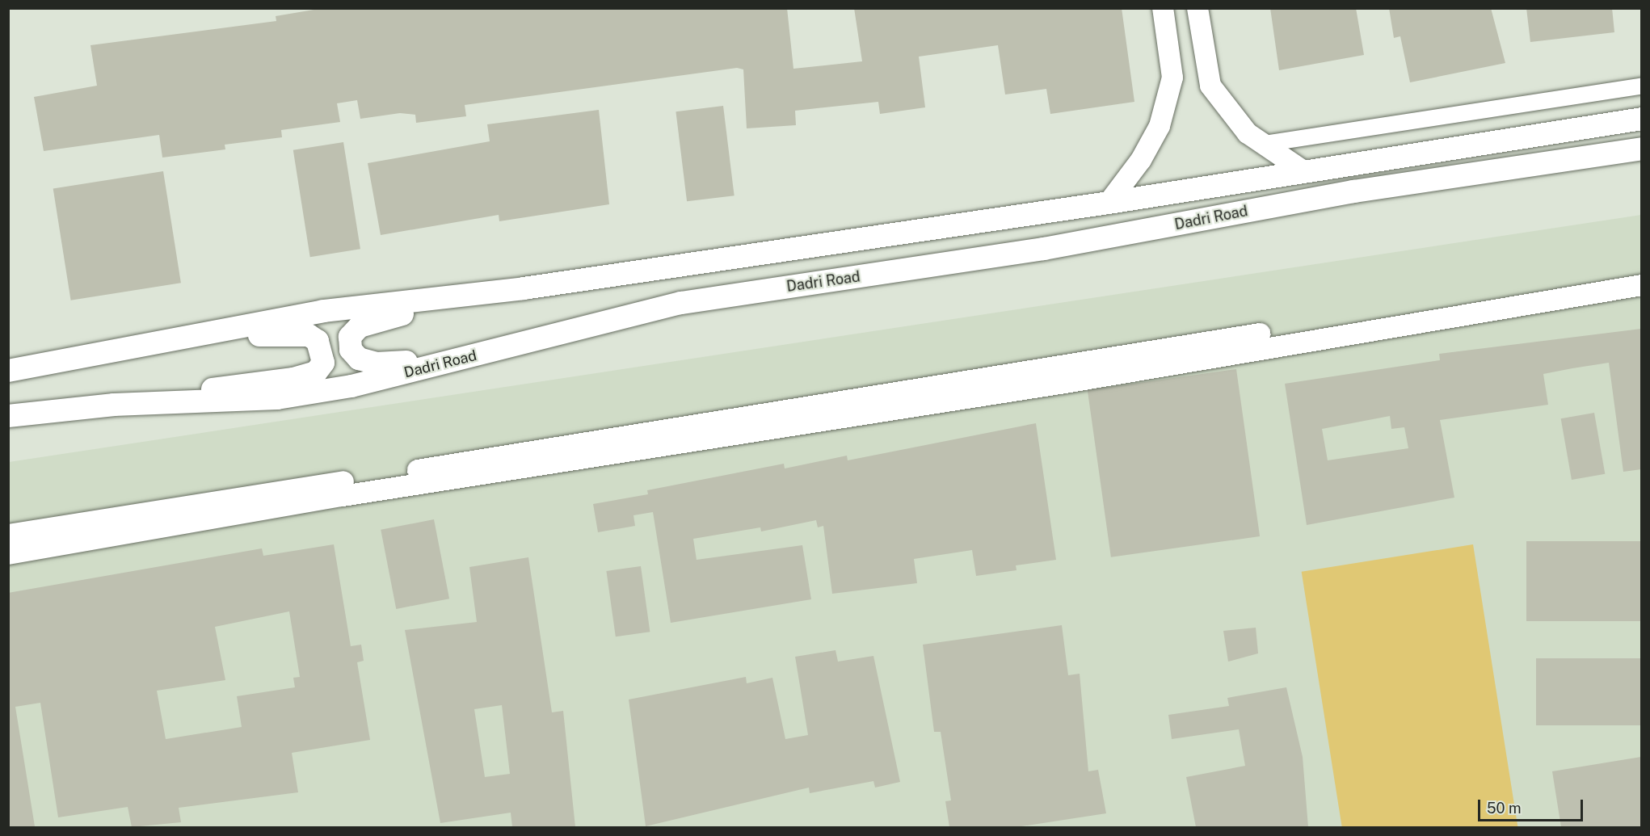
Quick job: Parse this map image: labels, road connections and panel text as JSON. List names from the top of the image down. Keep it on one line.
{"streets":{"main road":["Dadri Road"]},"scale_bar":"50 m"}
